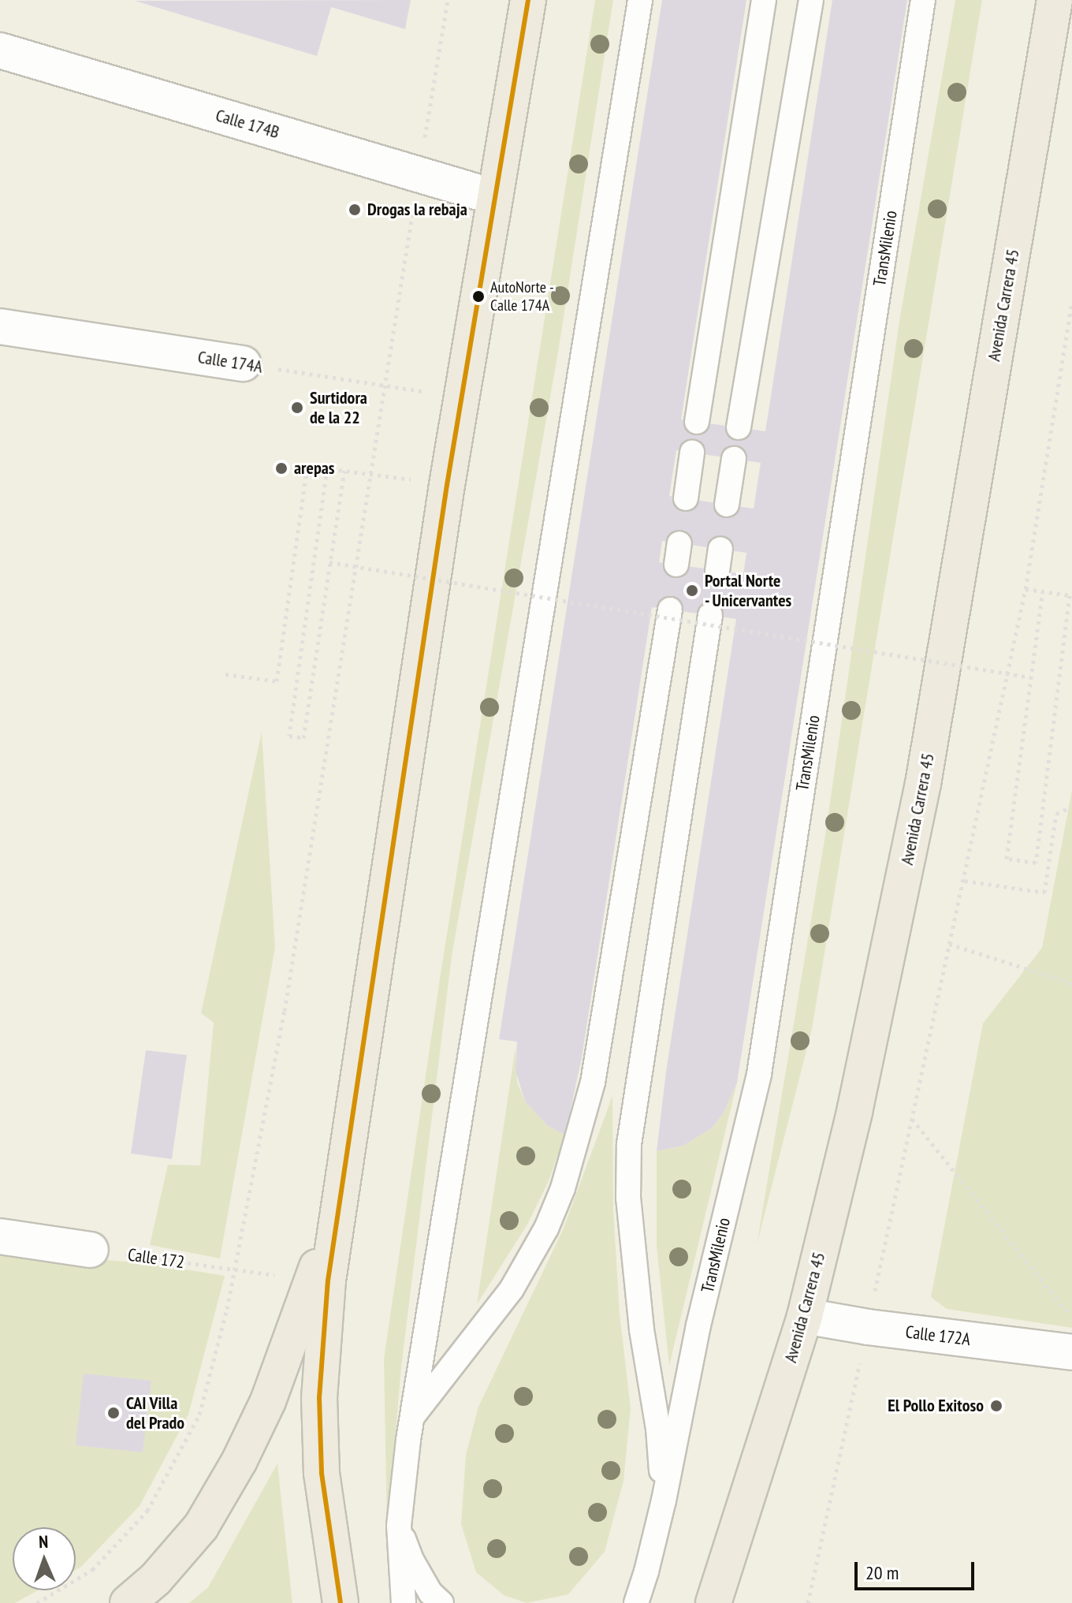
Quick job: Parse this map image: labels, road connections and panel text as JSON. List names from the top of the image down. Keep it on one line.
{"streets":{"highway":["Avenida Carrera 45"],"street":["Calle 174B","Calle 174A","Calle 172A"],"lane":["TransMilenio"],"path":["Calle 172"]},"crossings":[["Avenida Carrera 45","Calle 172A"]],"places":["Drogas la rebaja","AutoNorte - Calle 174A","Surtidora de la 22","arepas","Portal Norte - Unicervantes","El Pollo Exitoso","CAI Villa del Prado"],"scale_bar":"20 m","north":"top"}
